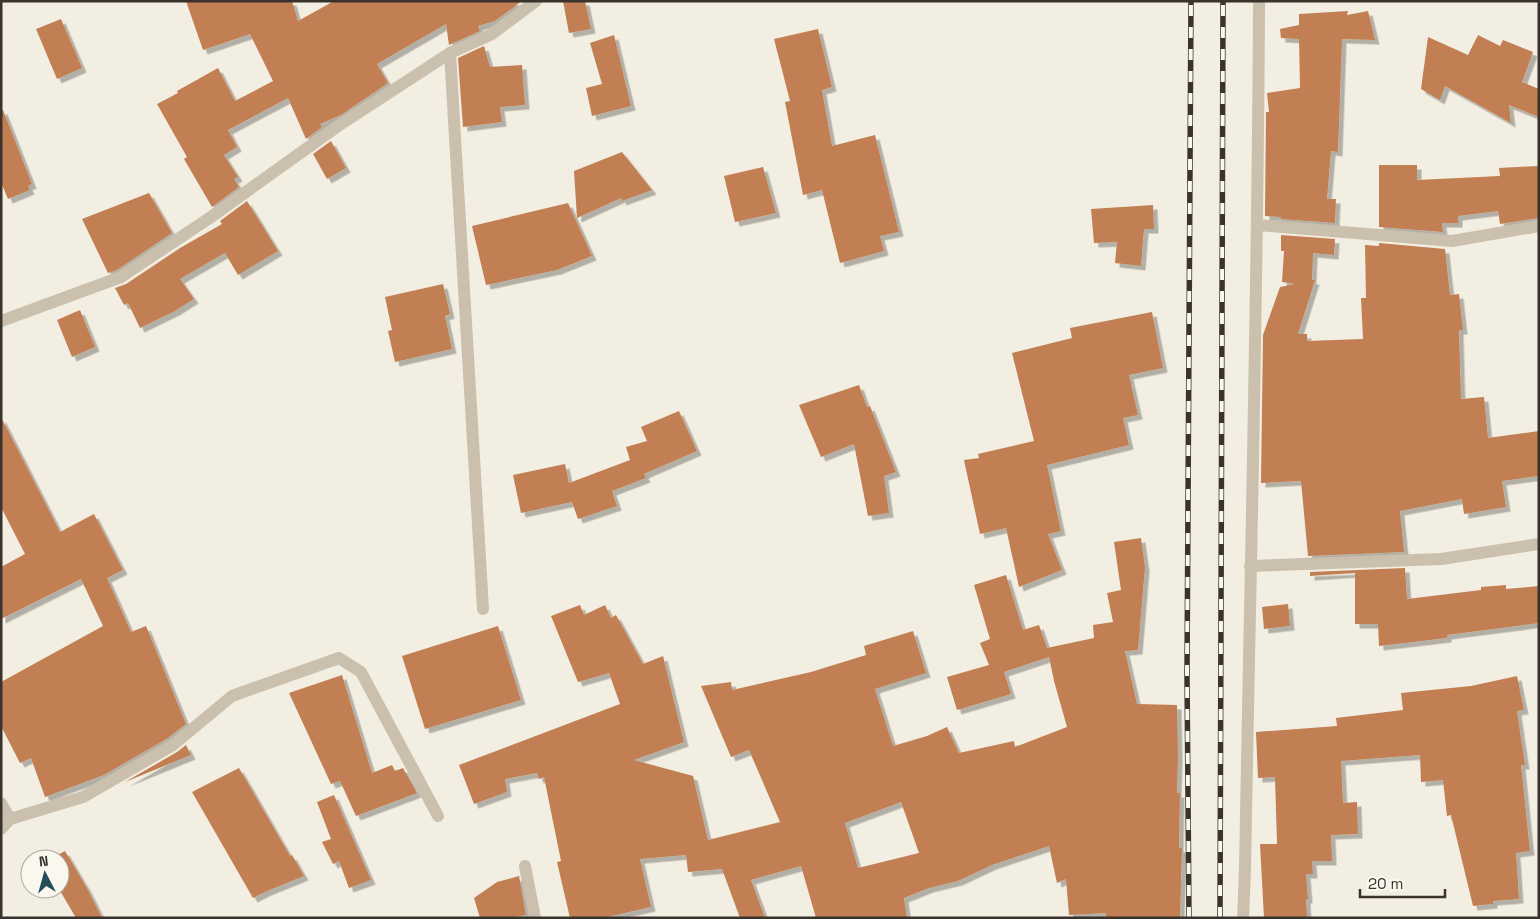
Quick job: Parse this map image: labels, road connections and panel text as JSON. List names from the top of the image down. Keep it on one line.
{"scale_bar":"20 m","north":"top"}
